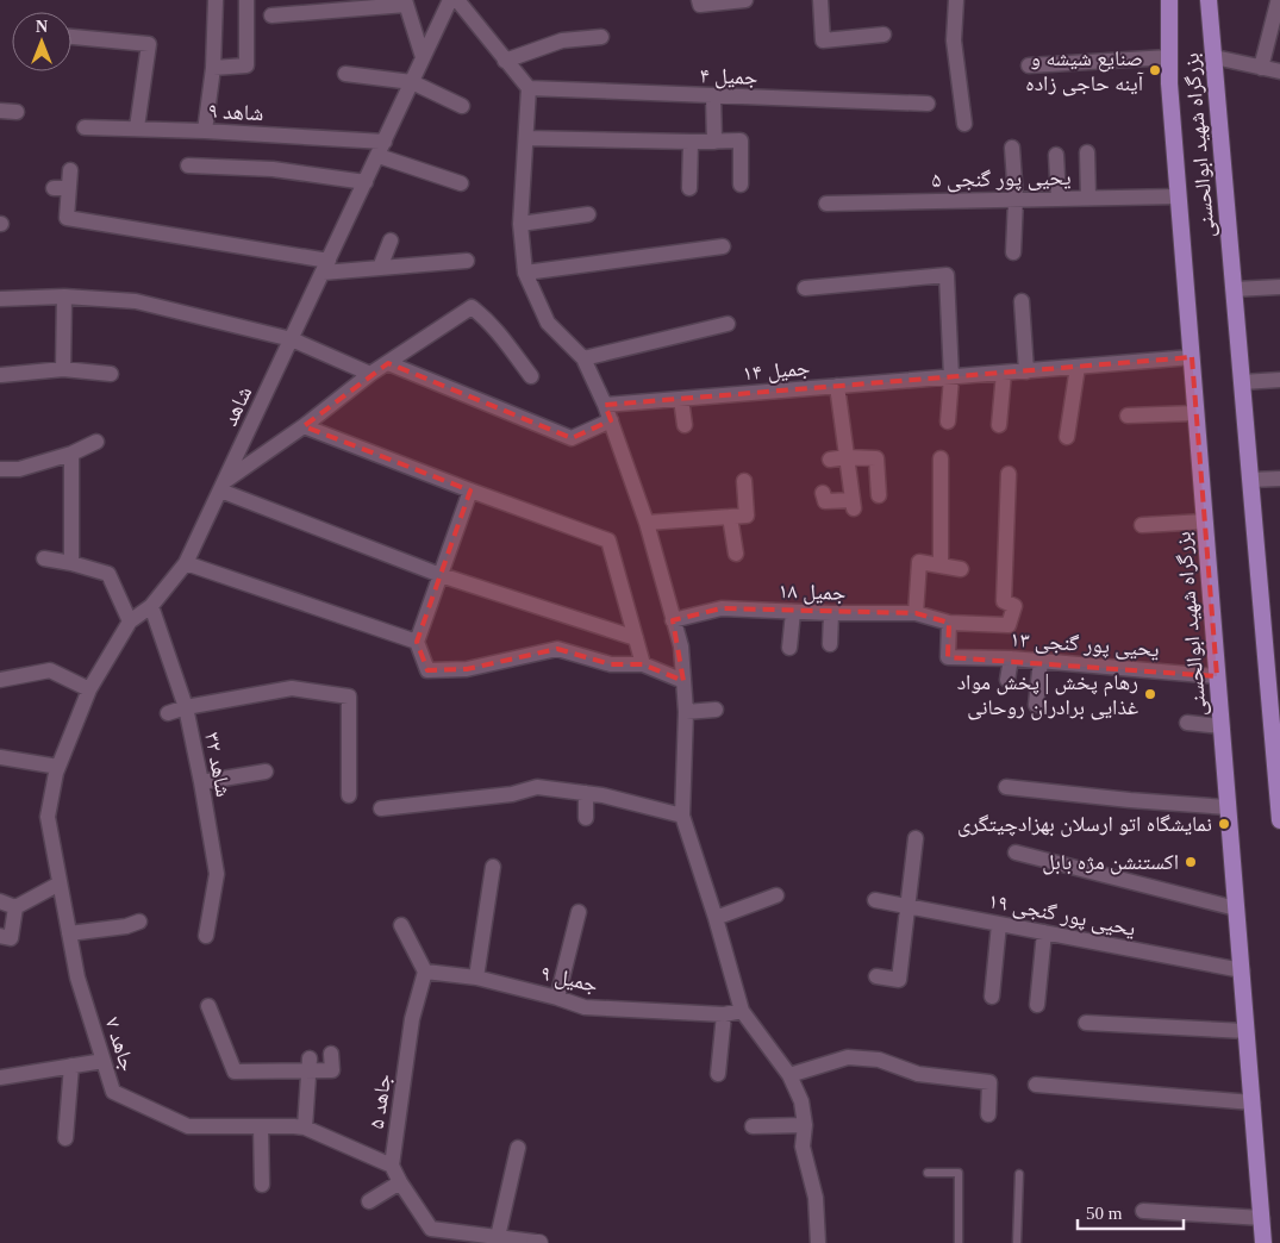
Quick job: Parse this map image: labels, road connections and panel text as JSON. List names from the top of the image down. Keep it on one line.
{"streets":{"main road":["بزرگراه شهید ابوالحسنی"],"street":["جمیل ۴","شاهد ۹","یحیی پور گنجی ۵","جمیل ۱۴","شاهد","جمیل ۱۸","یحیی پور گنجی ۱۳","شاهد ۳۲","یحیی پور گنجی ۱۹","جمیل ۹","جاهد ۷","جاهد ۵"]},"crossings":[["شاهد ۹","شاهد"],["بزرگراه شهید ابوالحسنی","یحیی پور گنجی ۵"],["بزرگراه شهید ابوالحسنی","جمیل ۱۴"],["بزرگراه شهید ابوالحسنی","یحیی پور گنجی ۱۳"],["بزرگراه شهید ابوالحسنی","یحیی پور گنجی ۱۹"],["شاهد","شاهد ۳۲"],["شاهد","جاهد ۷"],["جمیل ۱۸","یحیی پور گنجی ۱۳"],["جمیل ۹","جاهد ۵"],["جاهد ۷","جاهد ۵"]],"places":["صنایع شیشه و آینه حاجی زاده","رهام پخش | پخش مواد غذایی برادران روحانی","نمایشگاه اتو ارسلان بهزادچیتگری","اکستنشن مژه بابل"],"scale_bar":"50 m","north":"top"}
